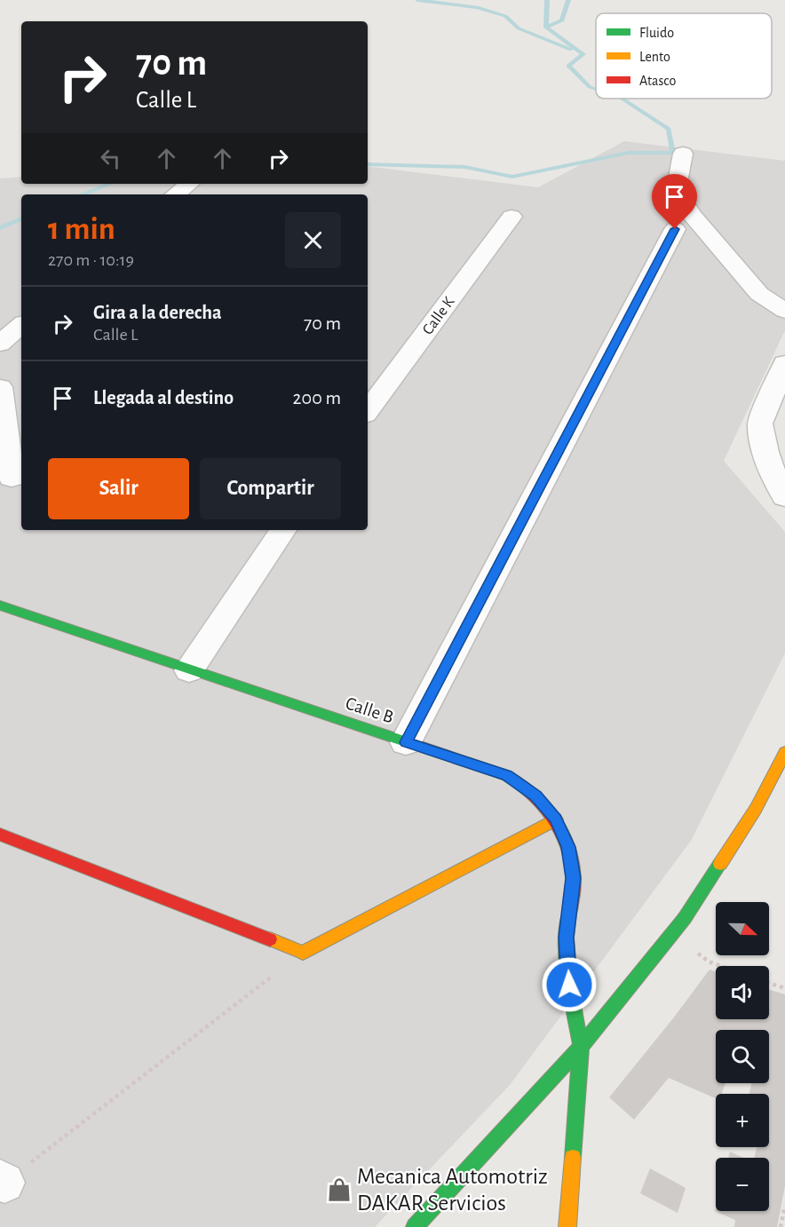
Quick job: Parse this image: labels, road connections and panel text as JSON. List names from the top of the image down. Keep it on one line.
{"streets":{"street":["Calle K","Calle B"]},"places":{"shop":["Mecanica Automotriz DAKAR Servicios"]},"legend":["Fluido","Lento","Atasco"],"north":"right","page":{"turn":["70 m","Calle L"],"heading":["1 min","270 m · 10:19"],"list":[{"name":"Gira a la derecha","note":"Calle L","value":"70 m"},{"name":"Llegada al destino","value":"200 m"}],"buttons":["Salir","Compartir"],"map_buttons":["+","−"]}}
